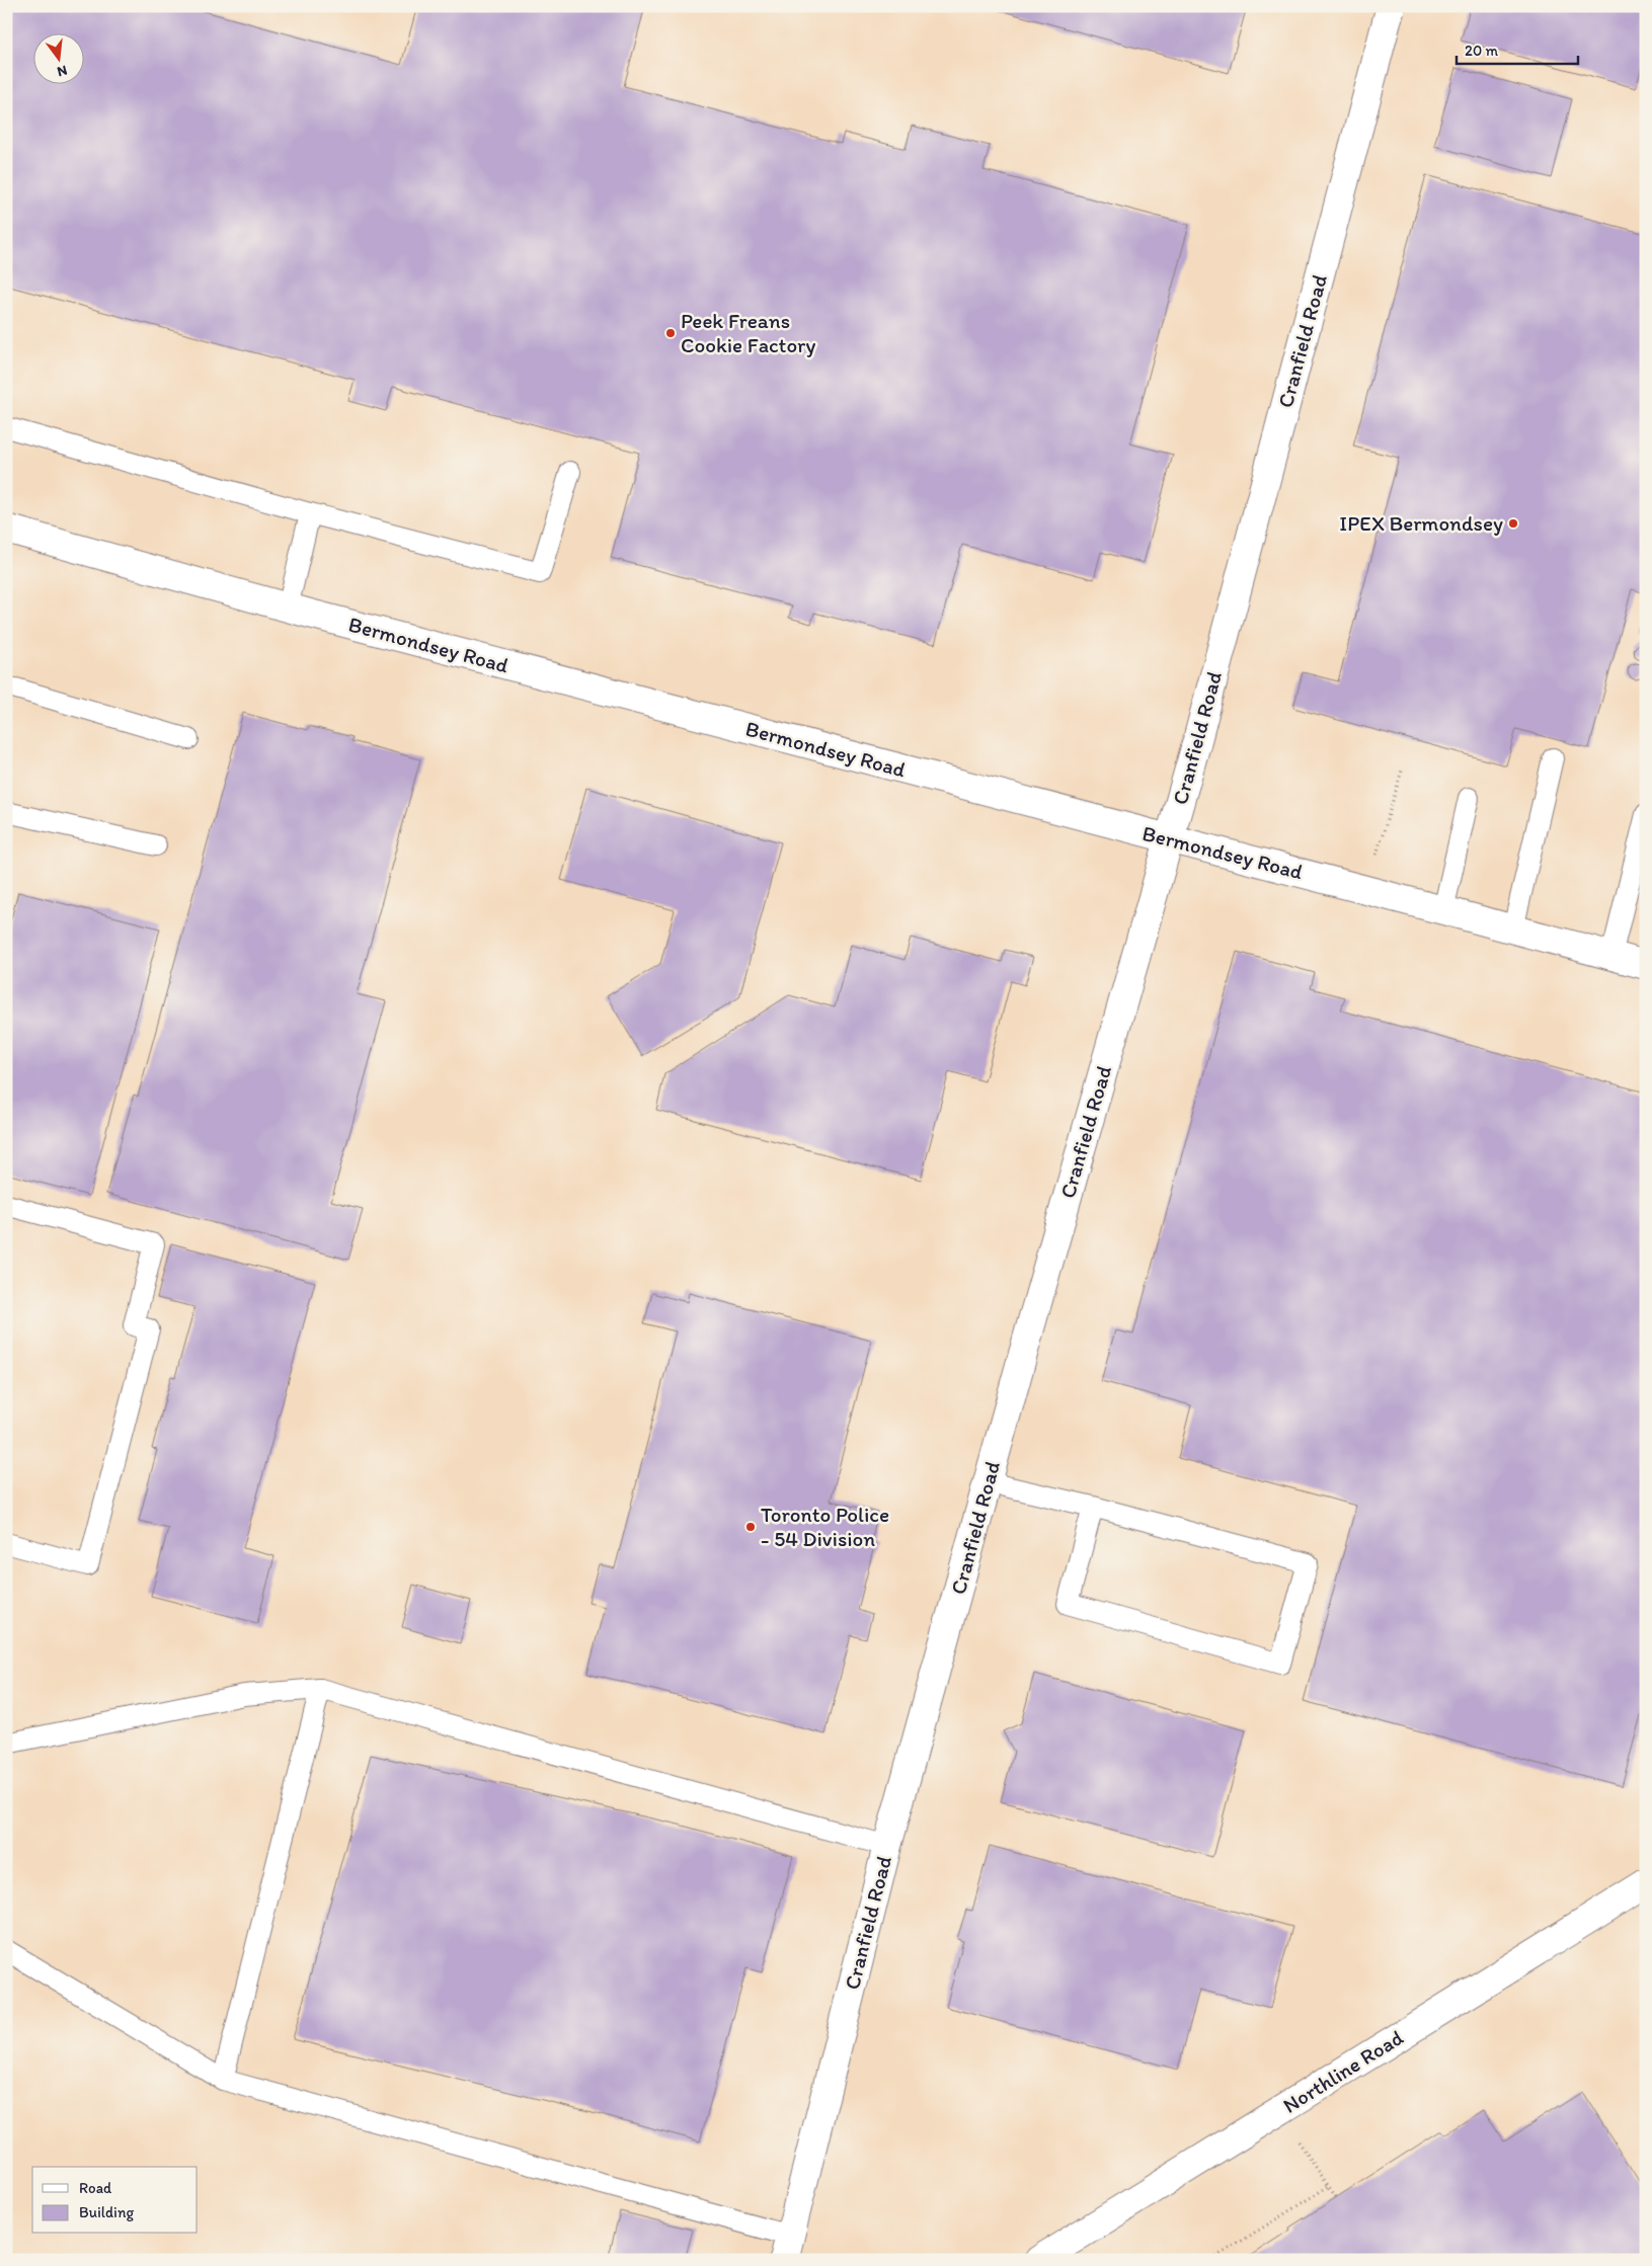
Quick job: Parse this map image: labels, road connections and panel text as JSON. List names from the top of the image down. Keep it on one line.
{"streets":{"street":["Cranfield Road","Bermondsey Road","Northline Road"]},"crossings":[["Cranfield Road","Bermondsey Road"]],"places":["Peek Freans Cookie Factory","IPEX Bermondsey","Toronto Police - 54 Division"],"legend":["Road","Building"],"scale_bar":"20 m","north":"bottom"}
